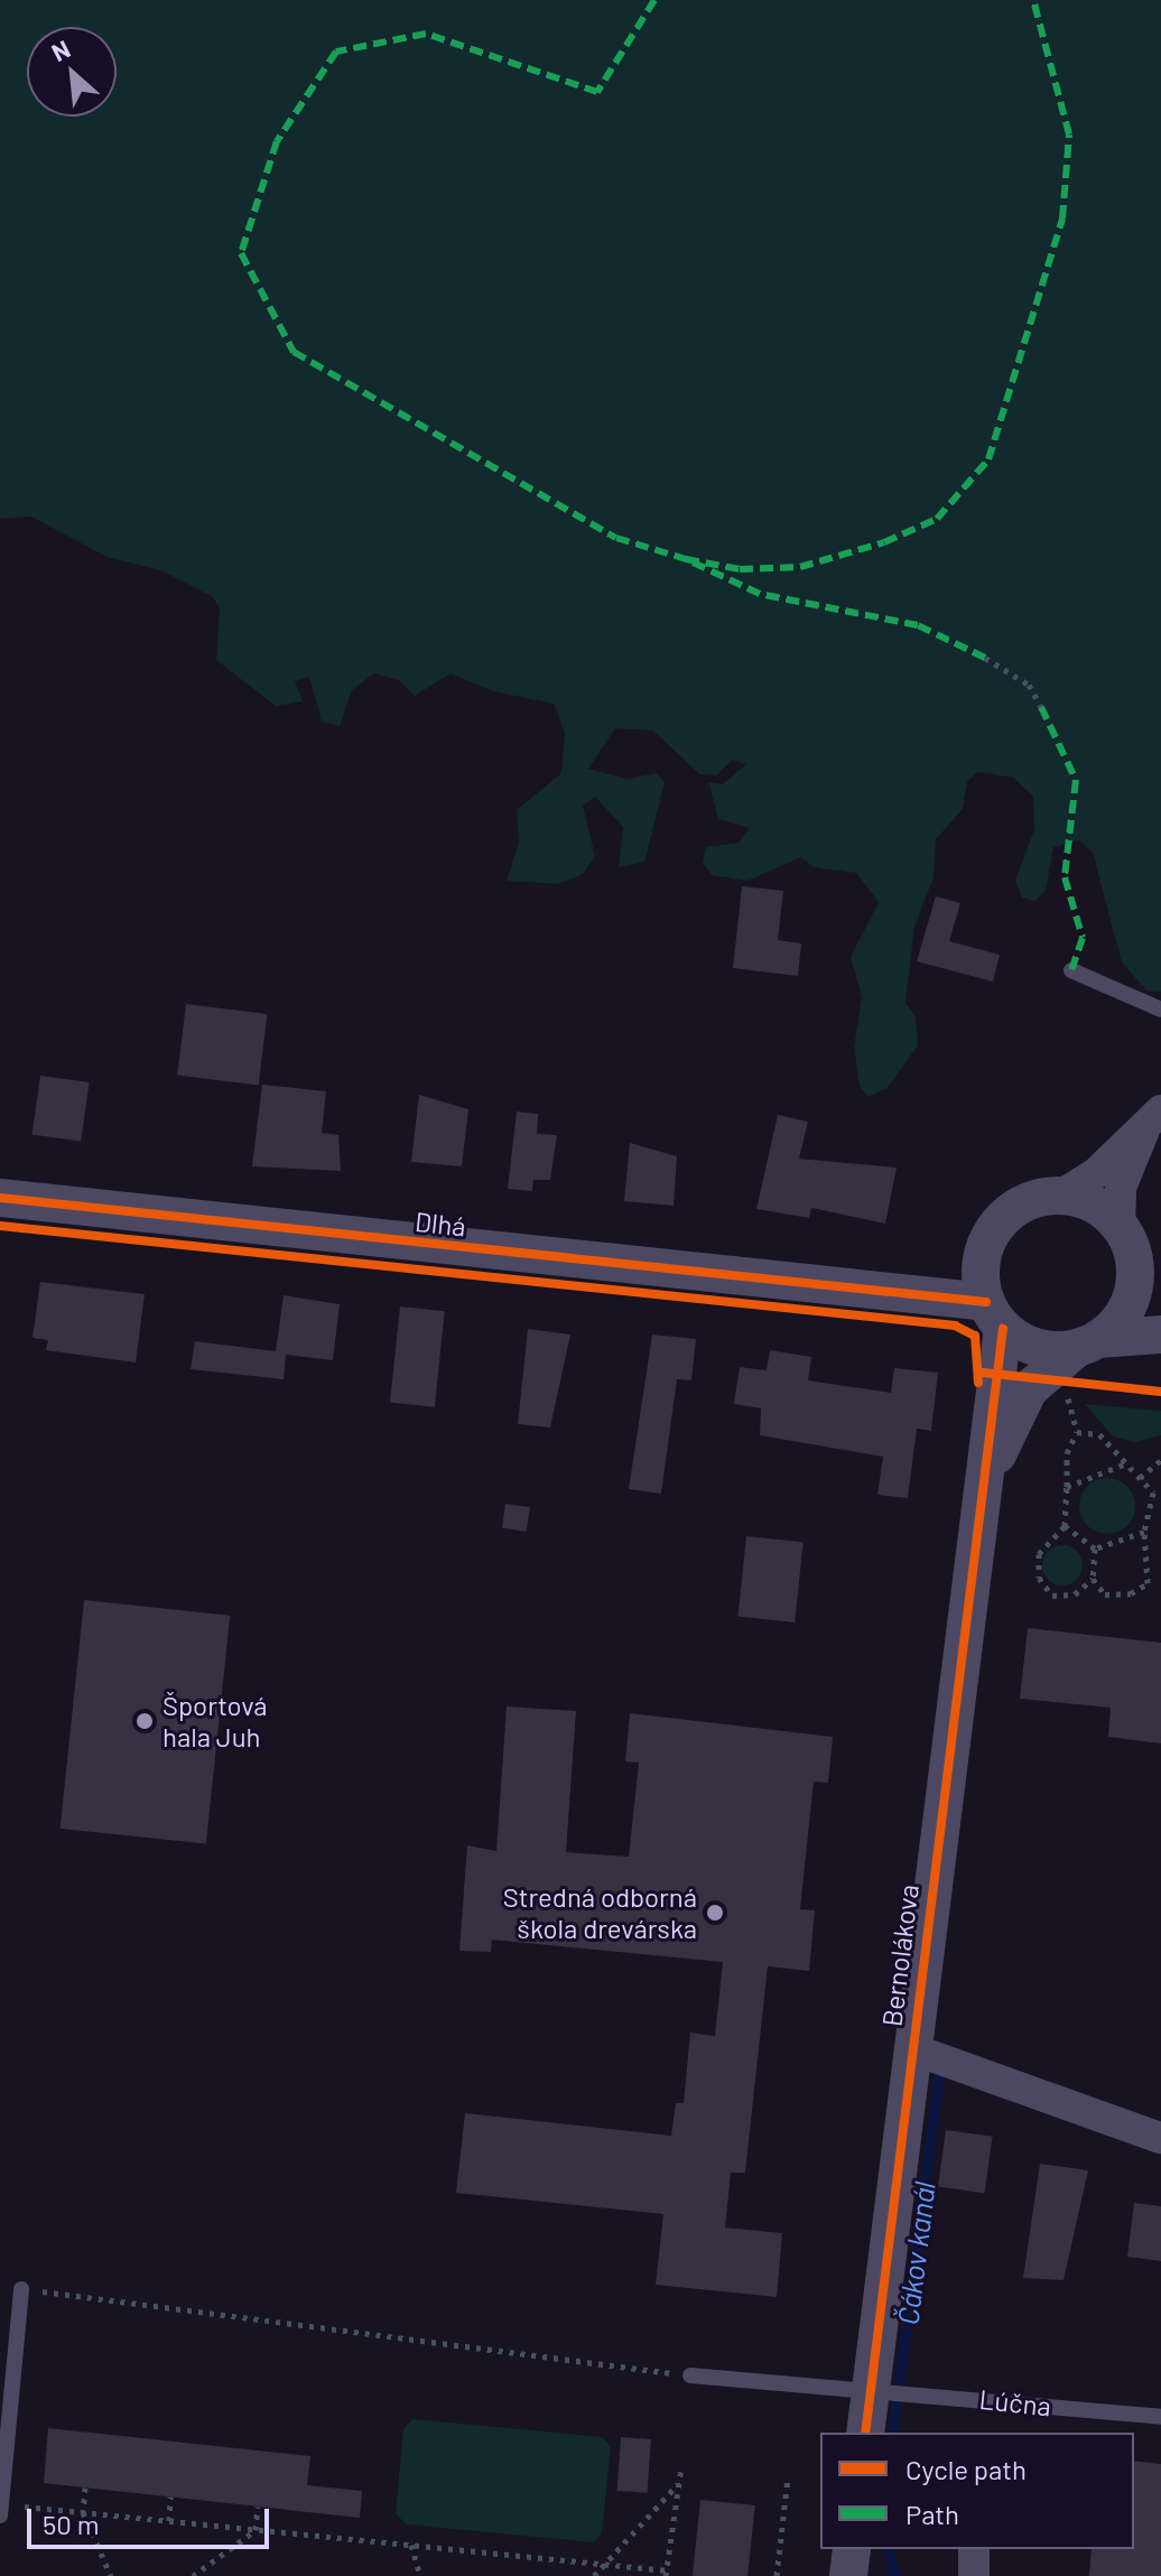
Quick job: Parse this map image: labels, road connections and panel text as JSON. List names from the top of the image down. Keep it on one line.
{"streets":{"street":["Dlhá","Bernolákova"],"lane":["Lúčna"]},"crossings":[["Dlhá","Bernolákova"],["Bernolákova","Lúčna"]],"water":["Čákov kanál"],"places":["Športová hala Juh","Stredná odborná škola drevárska"],"legend":["Cycle path","Path"],"scale_bar":"50 m","north":"top left"}
